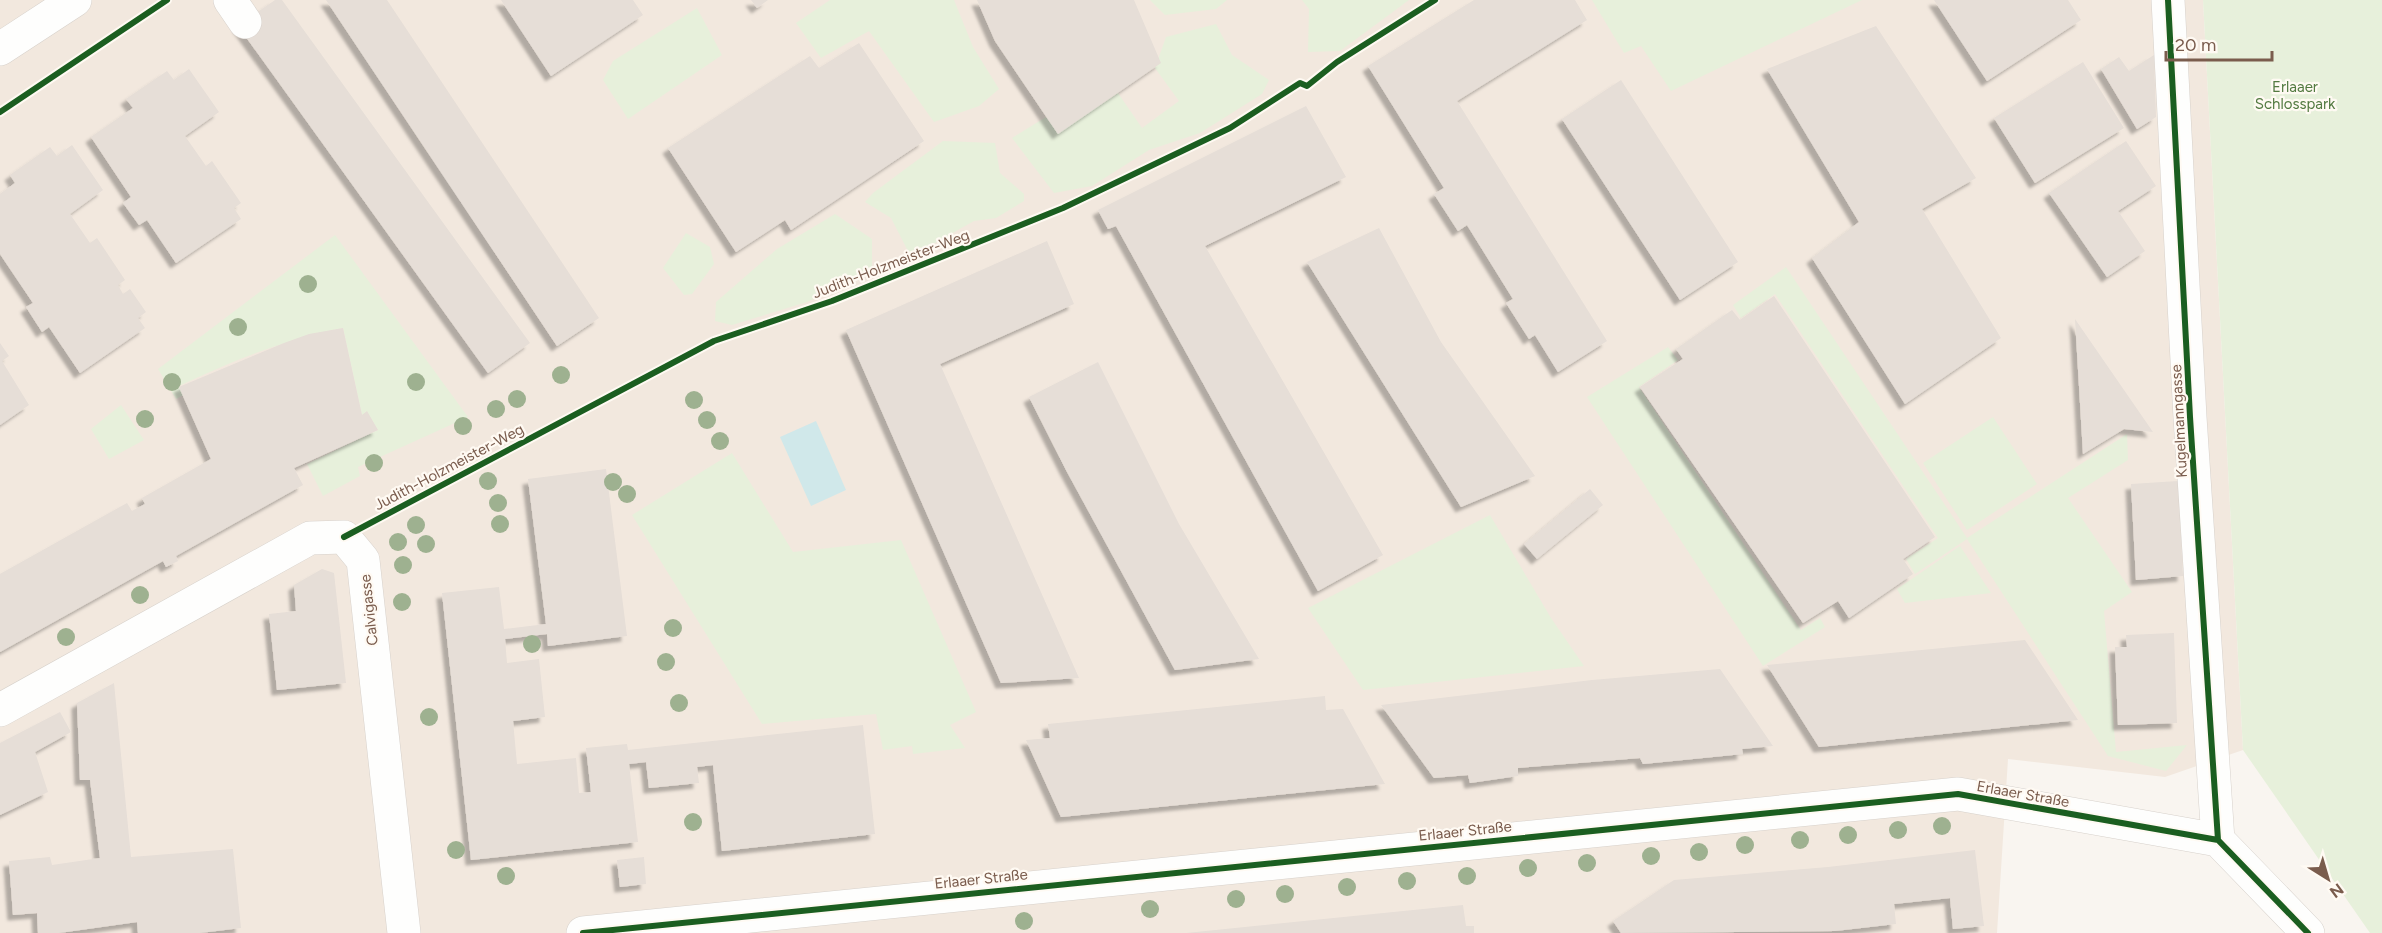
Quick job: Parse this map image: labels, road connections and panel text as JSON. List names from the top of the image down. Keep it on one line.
{"streets":{"street":["Kugelmanngasse","Calvigasse","Erlaaer Straße"],"cycle path":["Judith-Holzmeister-Weg"]},"crossings":[["Kugelmanngasse","Erlaaer Straße"]],"parks":["Erlaaer Schlosspark"],"scale_bar":"20 m","north":"bottom right"}
